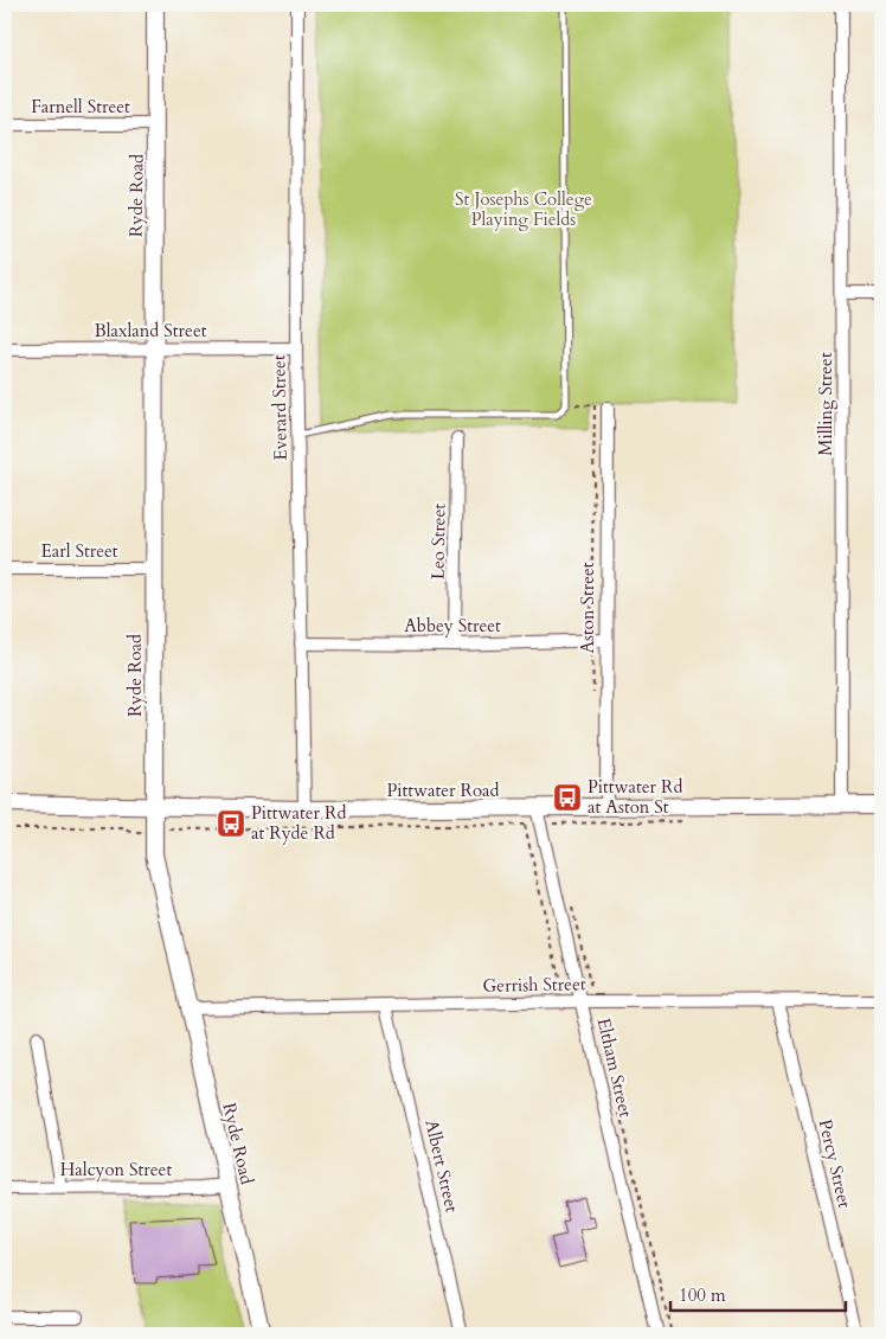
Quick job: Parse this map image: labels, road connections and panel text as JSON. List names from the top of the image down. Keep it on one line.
{"streets":{"main road":["Ryde Road","Pittwater Road"],"street":["Farnell Street","Blaxland Street","Milling Street","Everard Street","Leo Street","Earl Street","Aston Street","Abbey Street","Gerrish Street","Eltham Street","Percy Street","Albert Street","Halcyon Street"]},"crossings":[["Farnell Street","Ryde Road"],["Ryde Road","Blaxland Street"],["Ryde Road","Earl Street"],["Ryde Road","Pittwater Road"],["Ryde Road","Gerrish Street"],["Ryde Road","Halcyon Street"],["Blaxland Street","Everard Street"],["Milling Street","Pittwater Road"],["Everard Street","Abbey Street"],["Everard Street","Pittwater Road"],["Leo Street","Abbey Street"],["Aston Street","Abbey Street"],["Aston Street","Pittwater Road"],["Pittwater Road","Eltham Street"],["Gerrish Street","Eltham Street"],["Gerrish Street","Percy Street"],["Gerrish Street","Albert Street"]],"parks":["St Josephs College Playing Fields"],"places":{"bus stop":["Pittwater Rd at Aston St","Pittwater Rd at Ryde Rd"]},"scale_bar":"100 m"}
